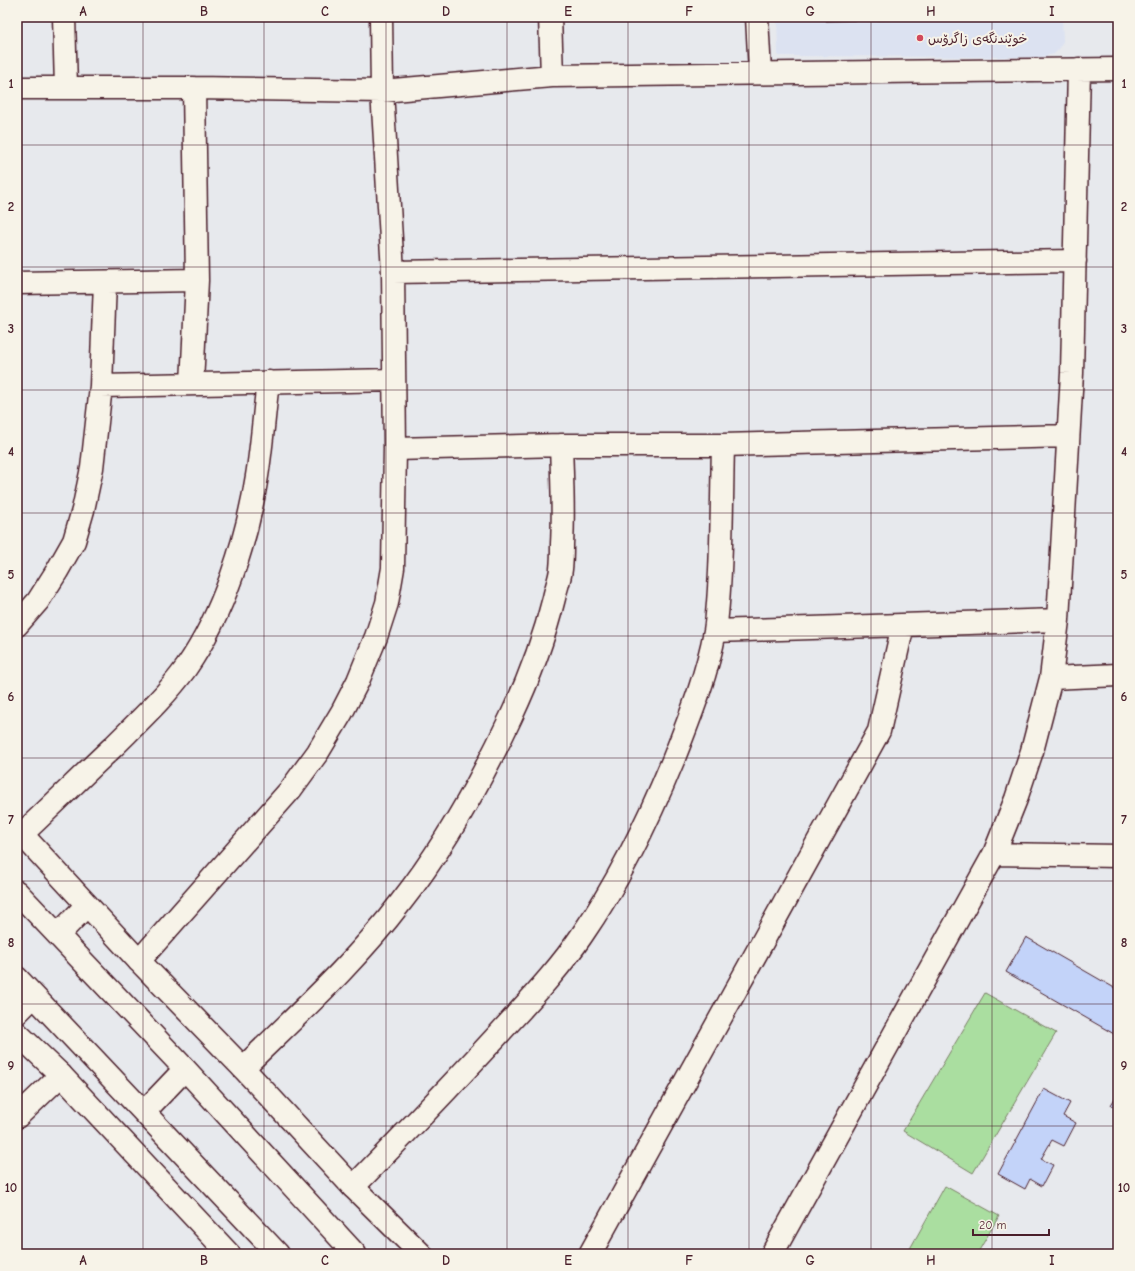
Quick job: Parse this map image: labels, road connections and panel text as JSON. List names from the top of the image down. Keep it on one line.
{"places":["خوێندنگەی زاگرۆس"],"scale_bar":"20 m","grid":{"columns":["A","B","C","D","E","F","G","H","I"],"rows":["1","2","3","4","5","6","7","8","9","10"]}}
